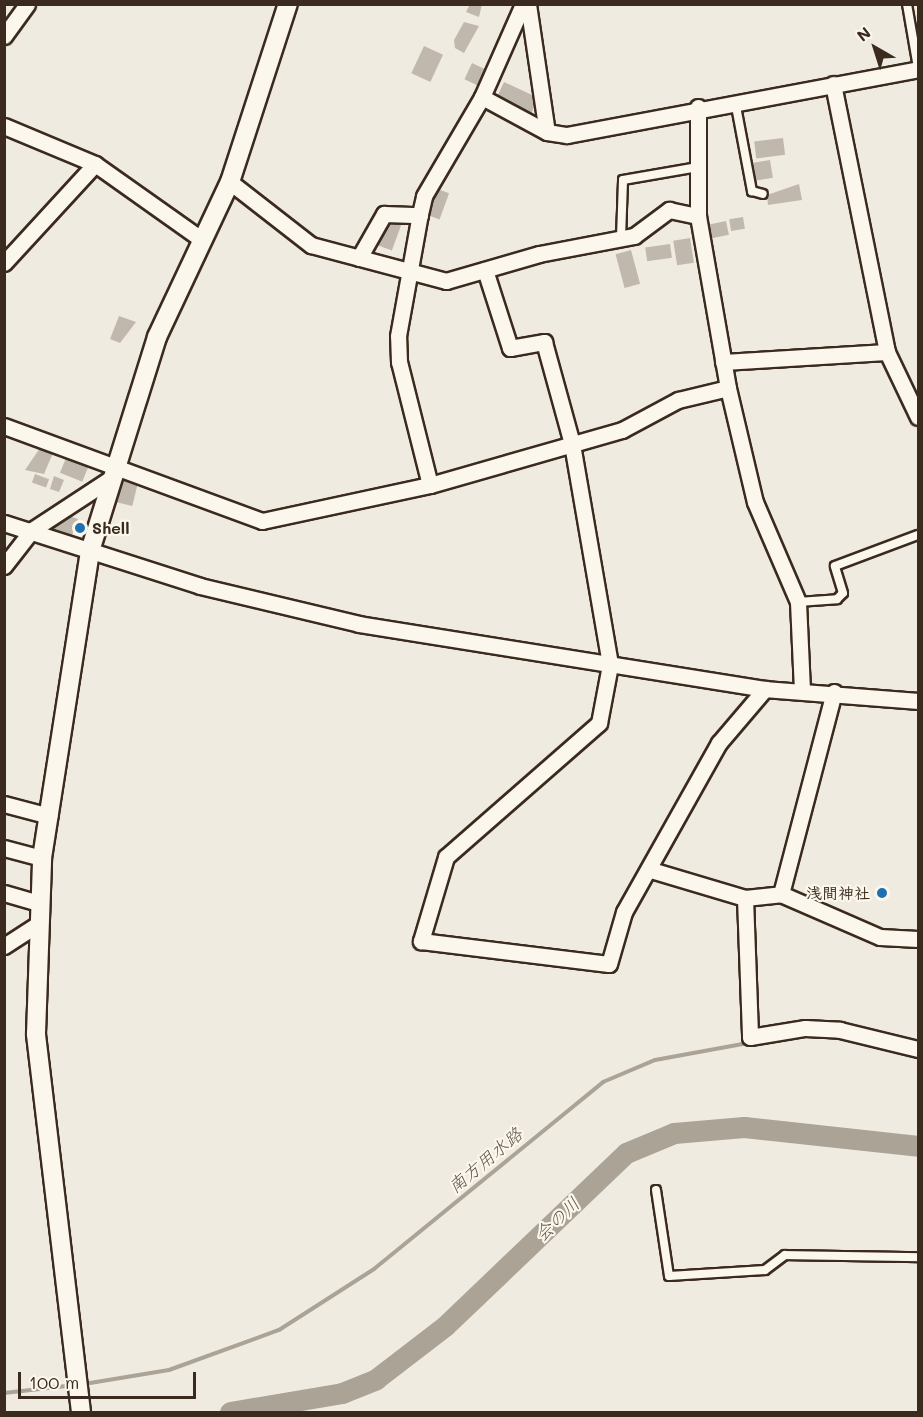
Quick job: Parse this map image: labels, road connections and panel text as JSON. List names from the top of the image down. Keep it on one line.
{"water":["南方用水路","会の川"],"places":["Shell","浅間神社"],"scale_bar":"100 m","north":"top left"}
